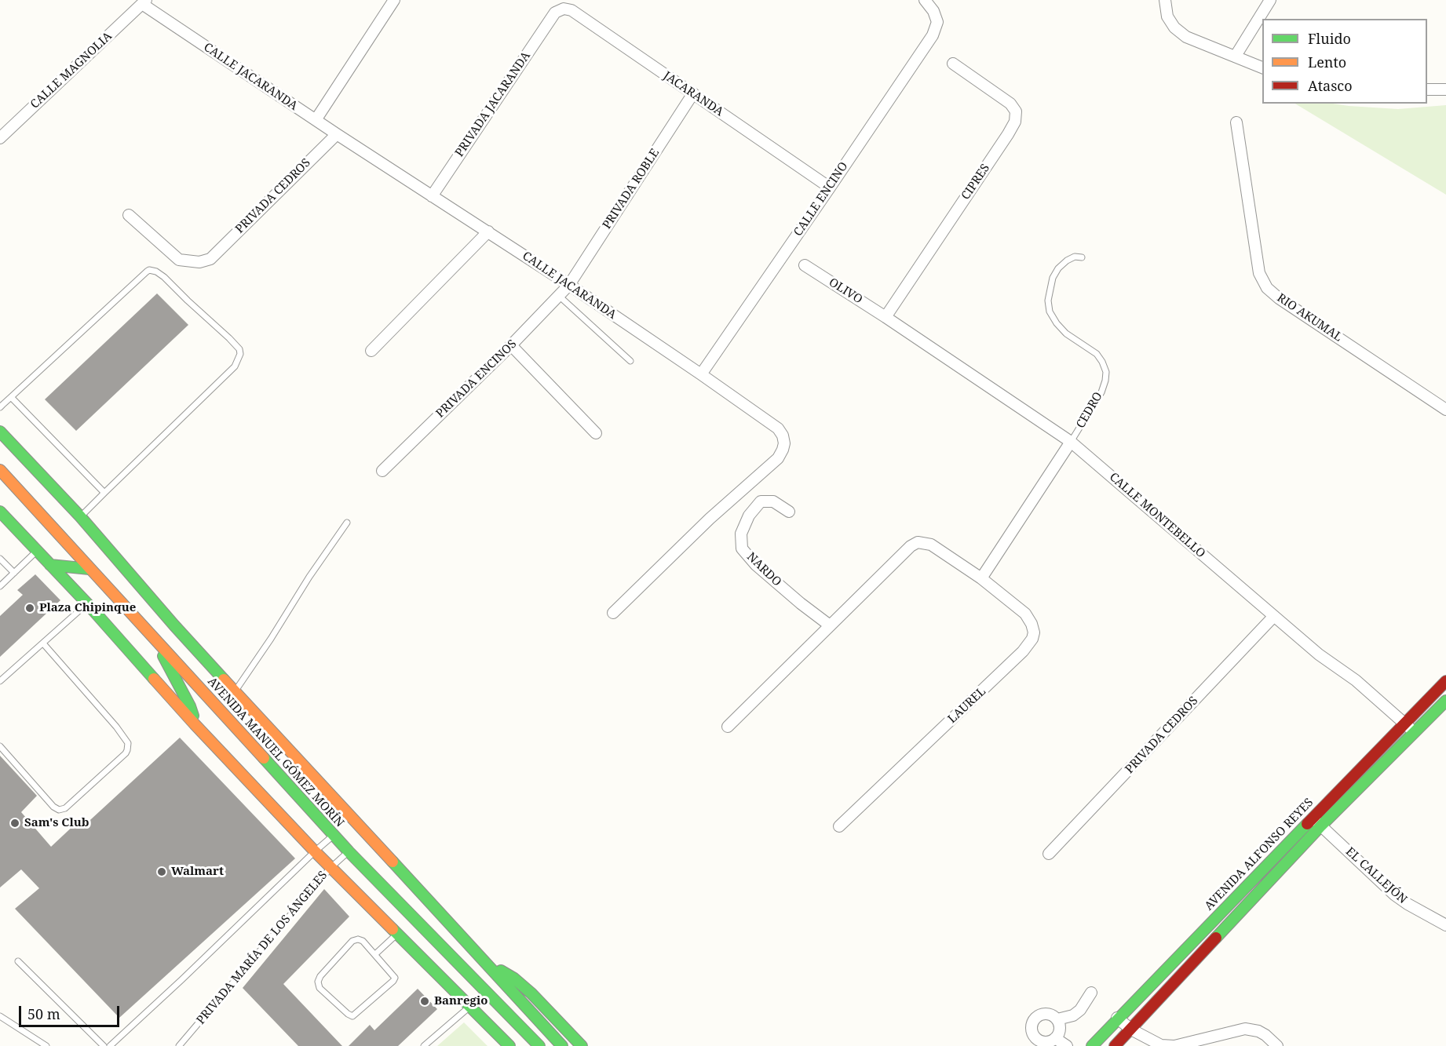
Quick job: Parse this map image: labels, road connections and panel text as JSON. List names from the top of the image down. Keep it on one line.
{"streets":{"main road":["AVENIDA MANUEL GÓMEZ MORÍN","AVENIDA ALFONSO REYES"],"street":["CALLE MAGNOLIA","CALLE JACARANDA","JACARANDA","PRIVADA JACARANDA","CIPRES","PRIVADA ROBLE","PRIVADA CEDROS","CALLE ENCINO","OLIVO","RIO AKUMAL","PRIVADA ENCINOS","CEDRO","CALLE MONTEBELLO","NARDO","LAUREL","EL CALLEJÓN"],"lane":["PRIVADA MARÍA DE LOS ÁNGELES"]},"crossings":[["CALLE MAGNOLIA","CALLE JACARANDA"],["CALLE JACARANDA","PRIVADA JACARANDA"],["CALLE JACARANDA","PRIVADA ROBLE"],["CALLE JACARANDA","PRIVADA CEDROS"],["CALLE JACARANDA","CALLE ENCINO"],["CALLE JACARANDA","PRIVADA ENCINOS"],["JACARANDA","PRIVADA JACARANDA"],["JACARANDA","PRIVADA ROBLE"],["JACARANDA","CALLE ENCINO"],["CIPRES","OLIVO"],["CIPRES","CALLE MONTEBELLO"],["PRIVADA ROBLE","PRIVADA ENCINOS"],["PRIVADA CEDROS","CALLE MONTEBELLO"],["OLIVO","CALLE MONTEBELLO"],["CEDRO","CALLE MONTEBELLO"],["CEDRO","LAUREL"],["CALLE MONTEBELLO","AVENIDA ALFONSO REYES"],["AVENIDA MANUEL GÓMEZ MORÍN","PRIVADA MARÍA DE LOS ÁNGELES"],["AVENIDA ALFONSO REYES","EL CALLEJÓN"]],"places":["Plaza Chipinque","Sam's Club","Walmart","Banregio"],"legend":["Fluido","Lento","Atasco"],"scale_bar":"50 m"}
